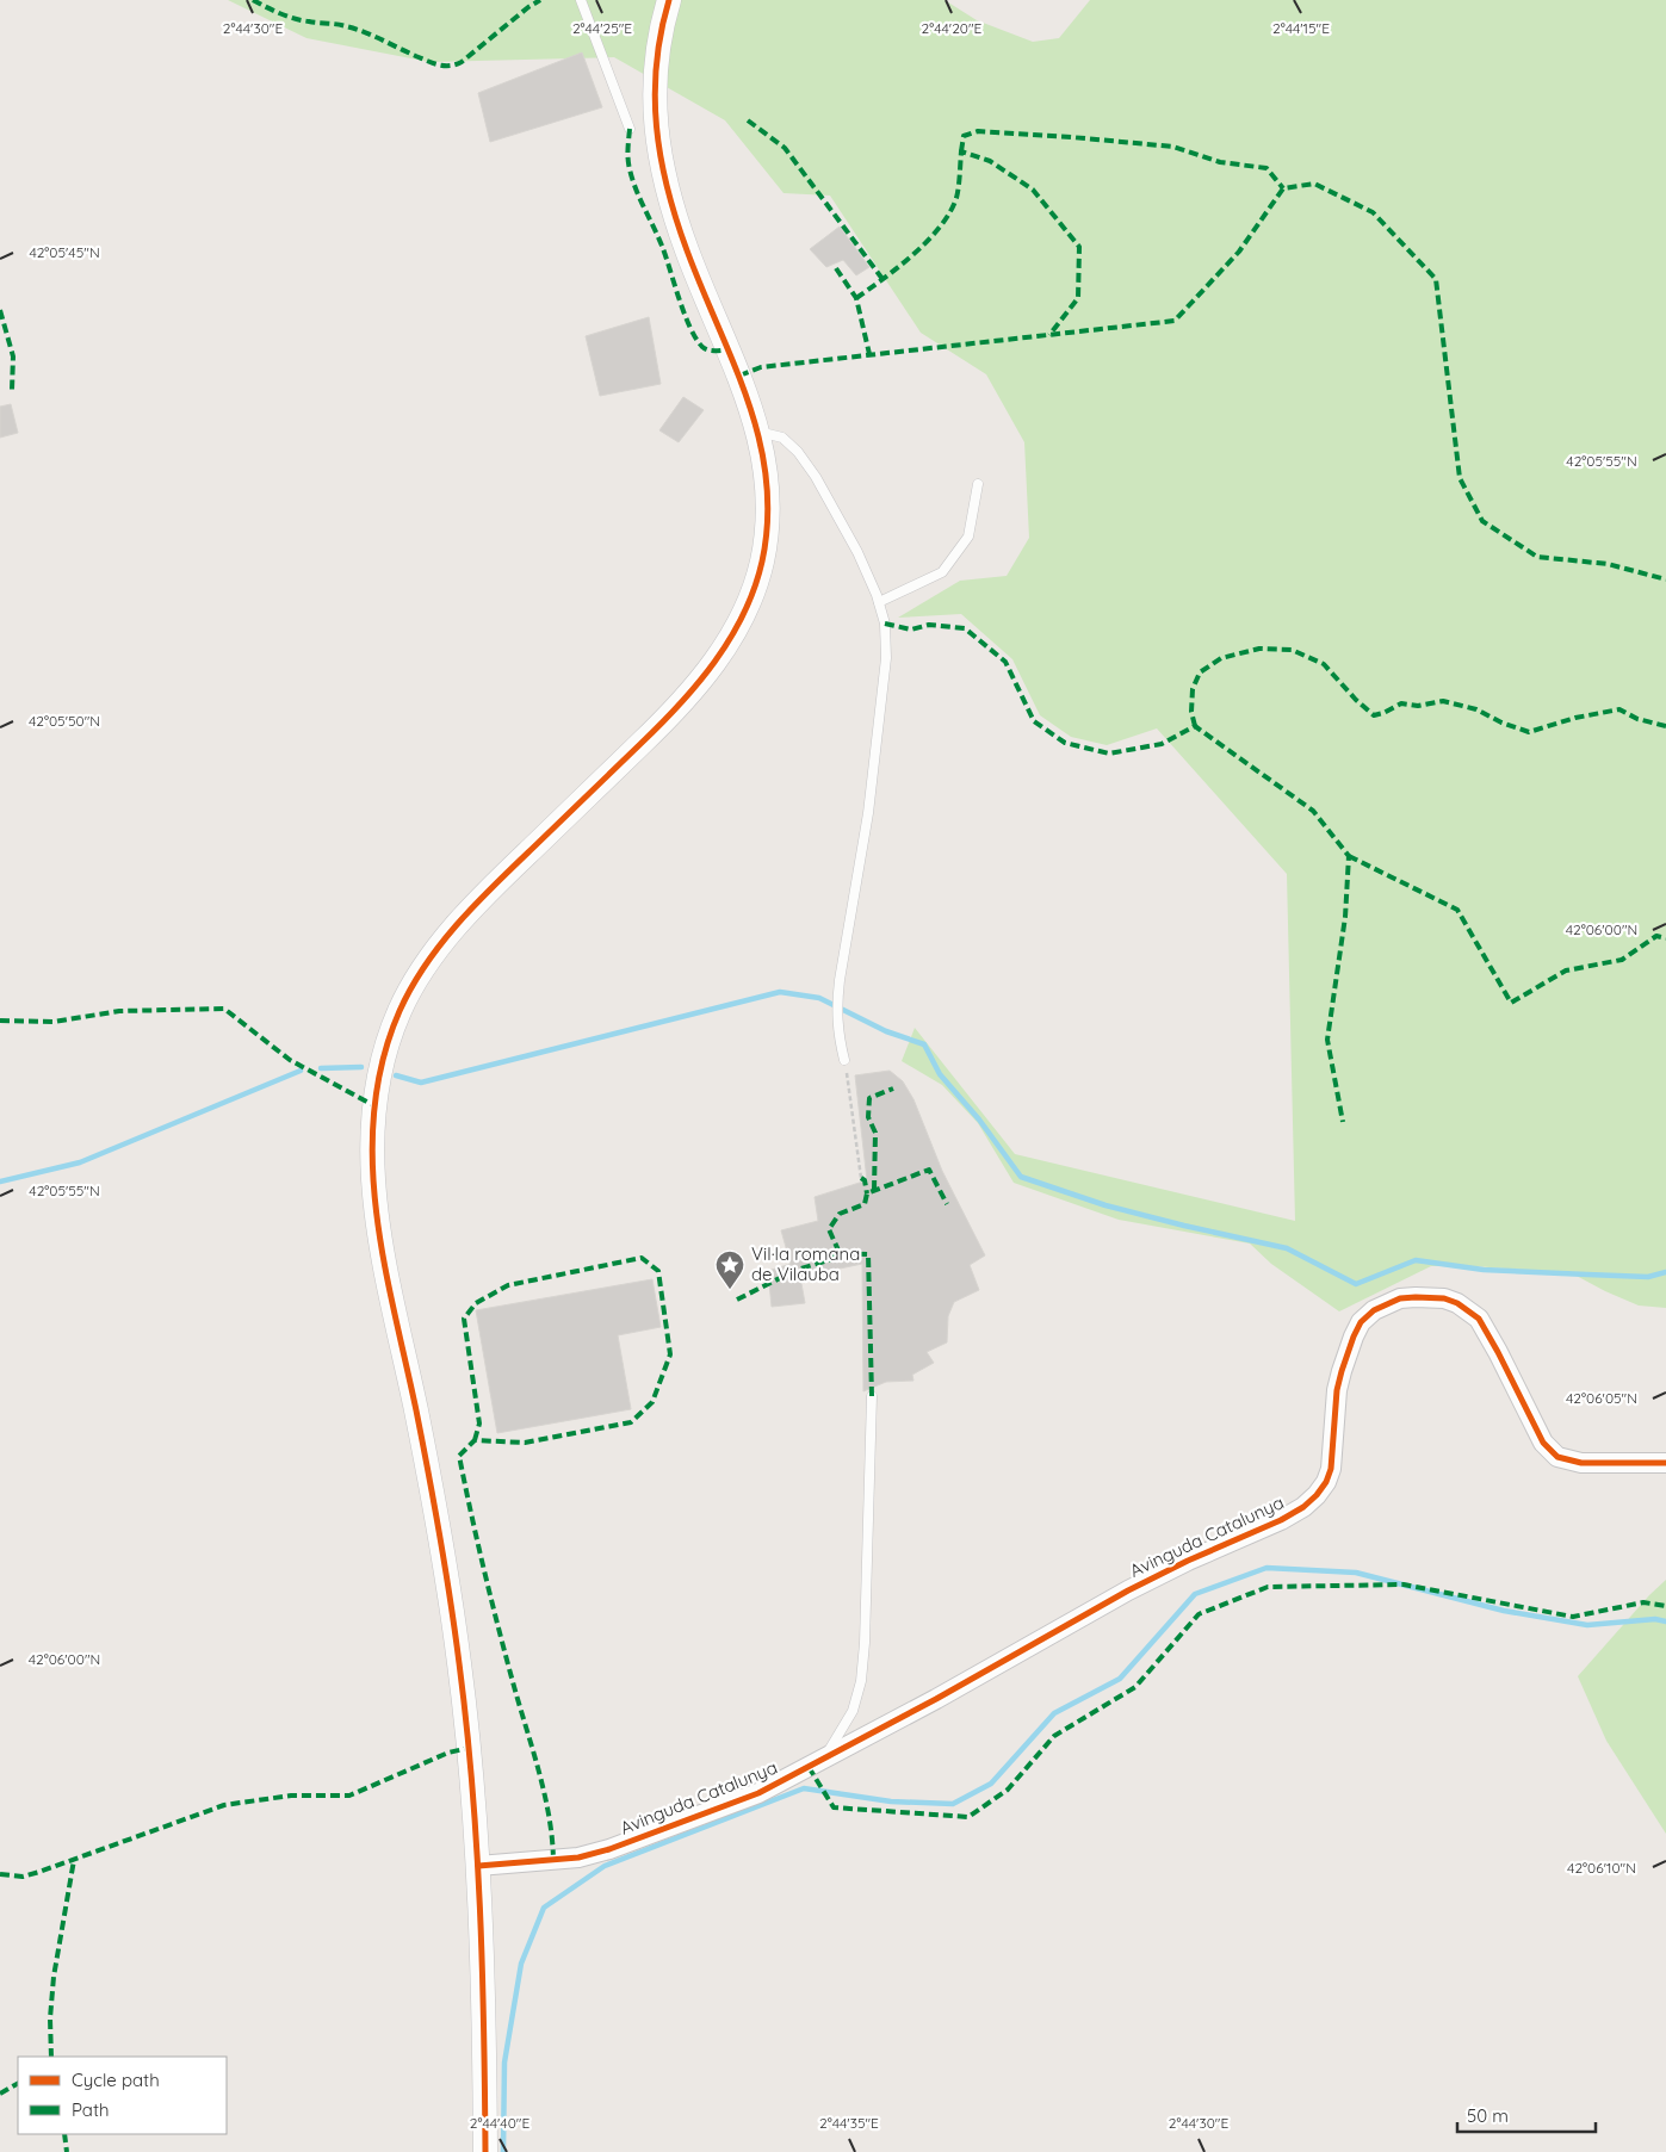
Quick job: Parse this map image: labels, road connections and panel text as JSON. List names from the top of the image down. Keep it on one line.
{"streets":{"street":["Avinguda Catalunya"]},"places":{"place":["Vil·la romana de Vilauba"]},"legend":["Cycle path","Path"],"scale_bar":"50 m","coordinates":["2°44'30\"E","2°44'25\"E","2°44'20\"E","2°44'15\"E","42°05'45\"N","42°05'55\"N","42°05'50\"N","42°06'00\"N","42°06'05\"N","42°06'10\"N","2°44'40\"E","2°44'35\"E"]}
